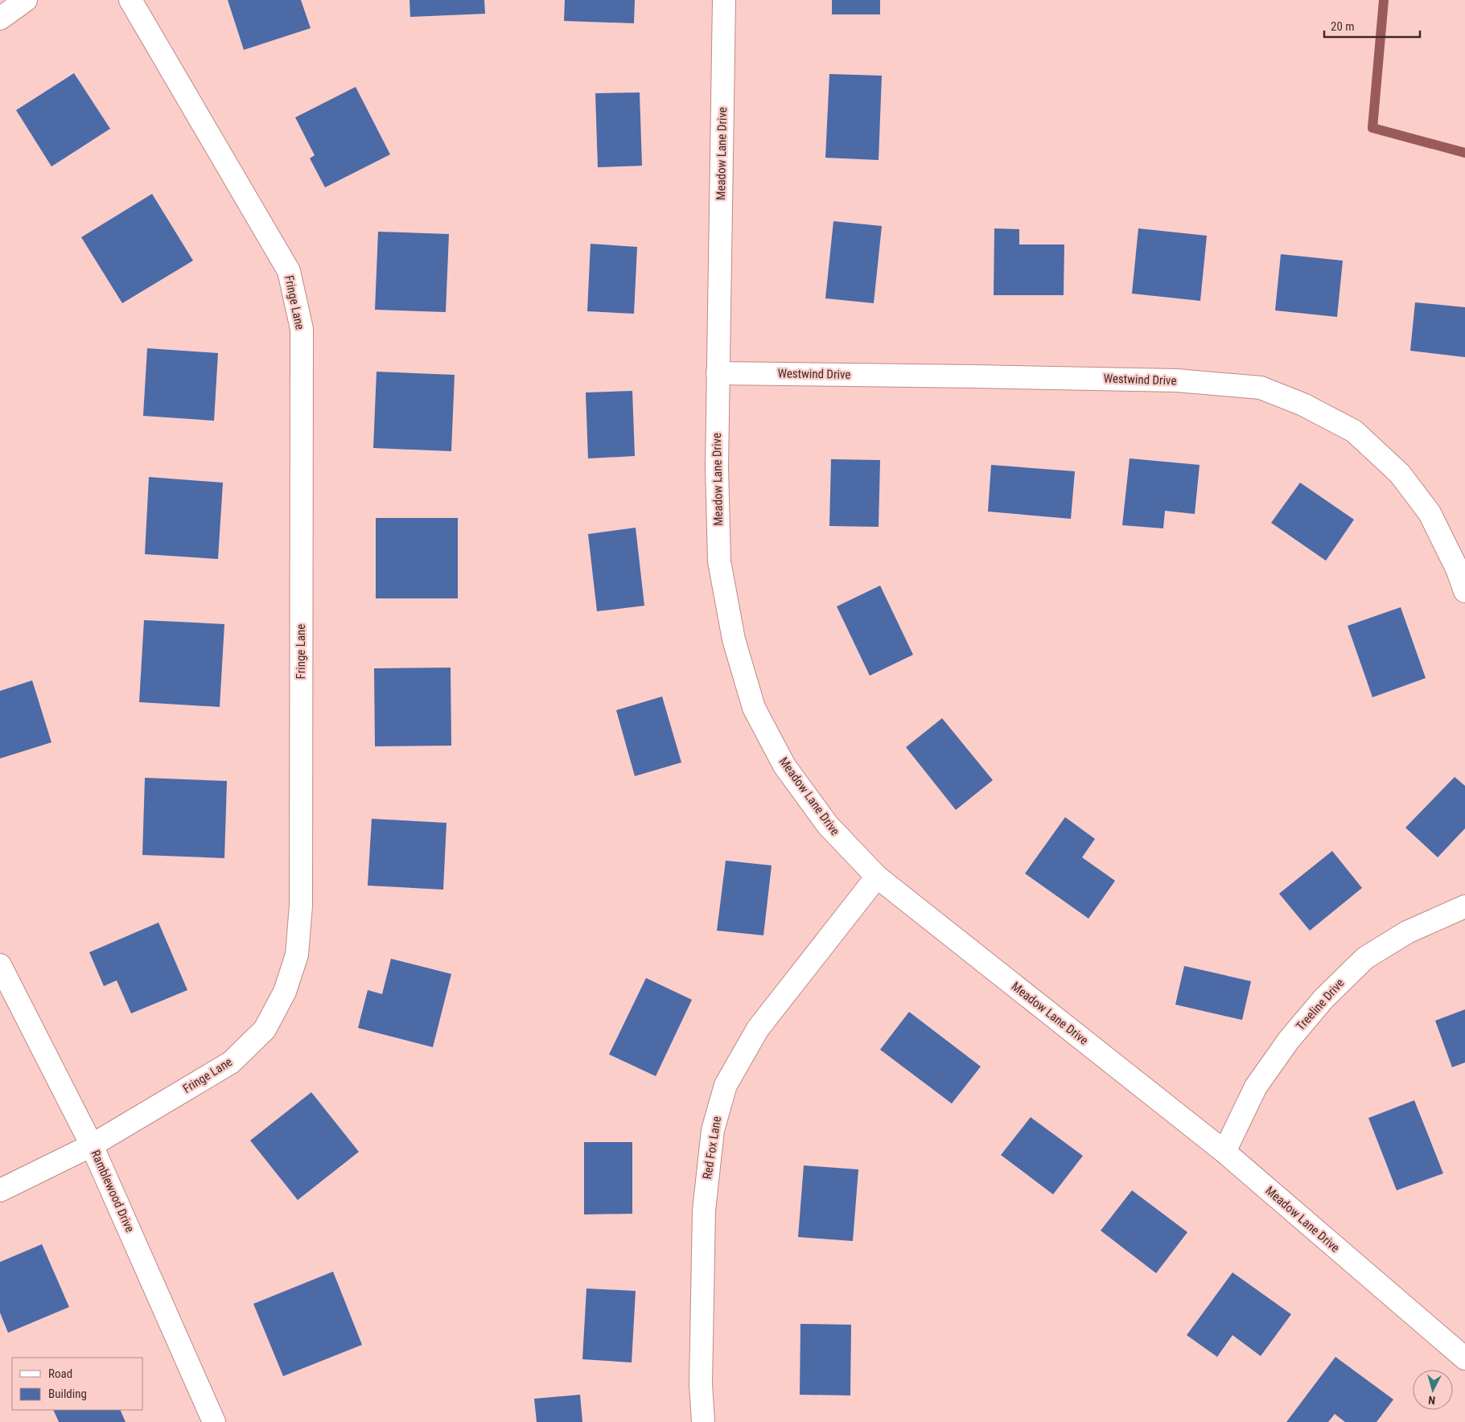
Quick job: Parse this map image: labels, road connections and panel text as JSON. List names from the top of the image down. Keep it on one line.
{"streets":{"street":["Meadow Lane Drive","Fringe Lane","Westwind Drive","Treeline Drive","Red Fox Lane","Ramblewood Drive"]},"crossings":[["Meadow Lane Drive","Westwind Drive"],["Meadow Lane Drive","Treeline Drive"],["Meadow Lane Drive","Red Fox Lane"],["Fringe Lane","Ramblewood Drive"]],"legend":["Road","Building"],"scale_bar":"20 m","north":"bottom"}
